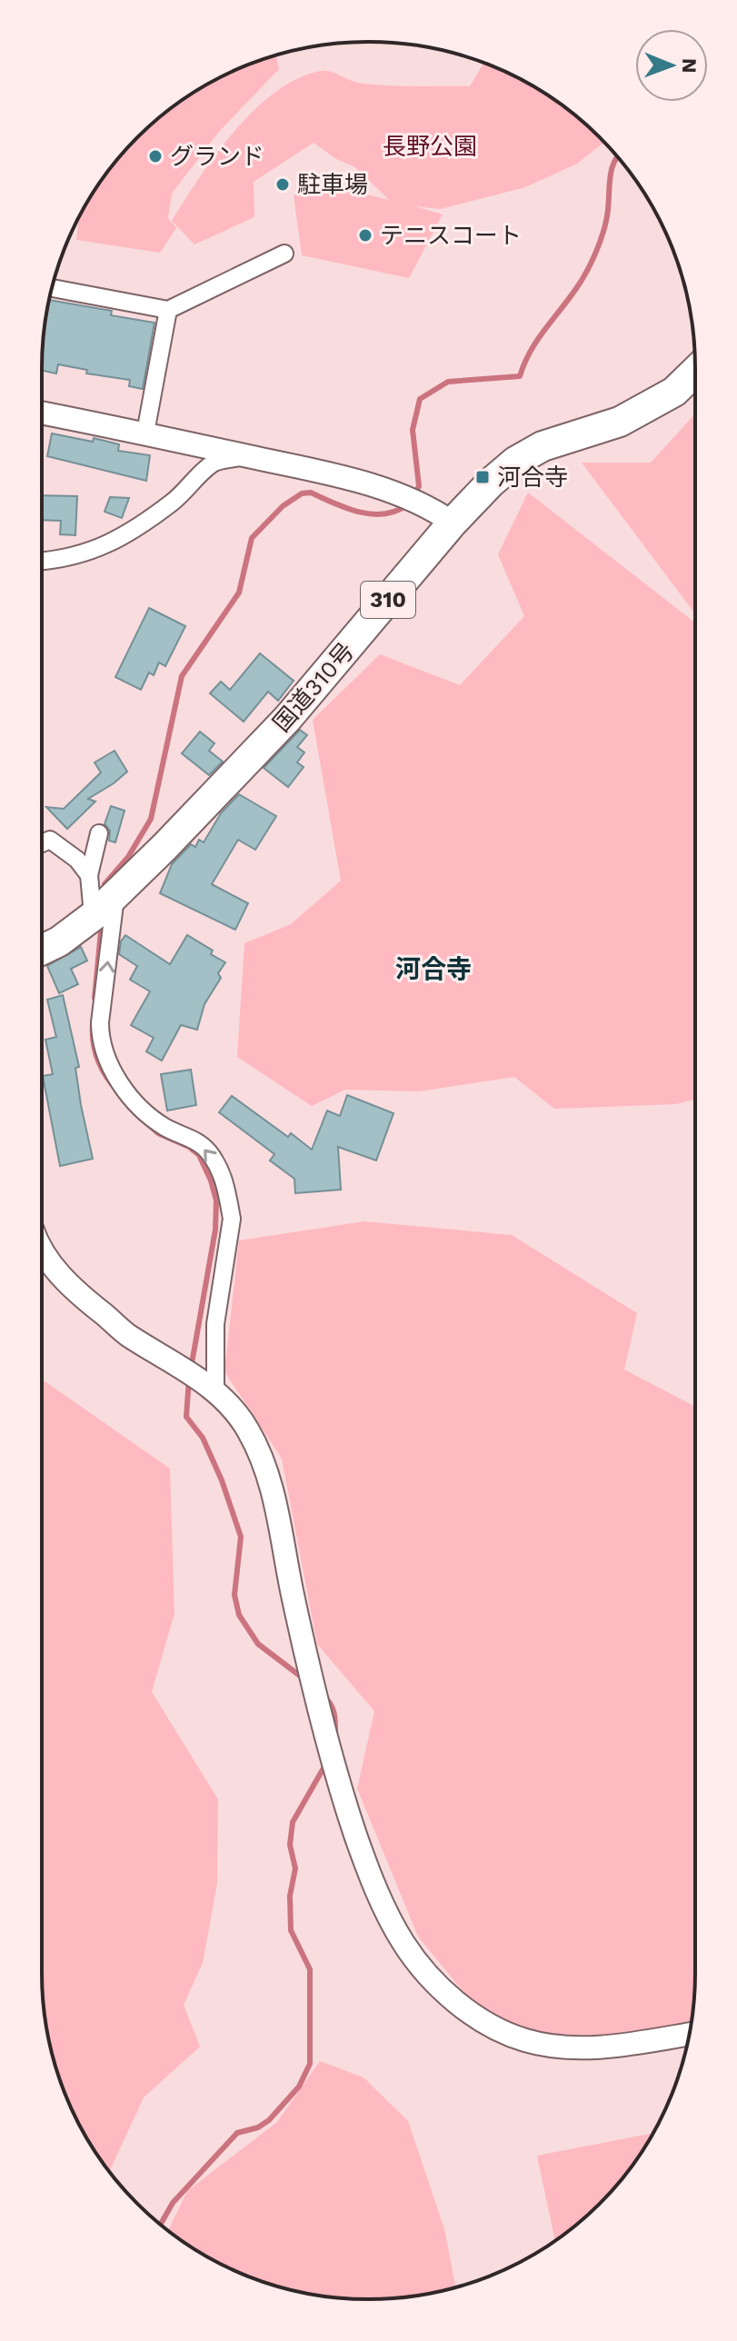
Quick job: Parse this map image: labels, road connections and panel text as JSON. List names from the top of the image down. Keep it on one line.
{"streets":{"highway":["310","国道310号"]},"districts":["河合寺"],"parks":["長野公園"],"places":{"other":["グランド","駐車場","テニスコート"],"transit":["河合寺"]},"north":"right"}
